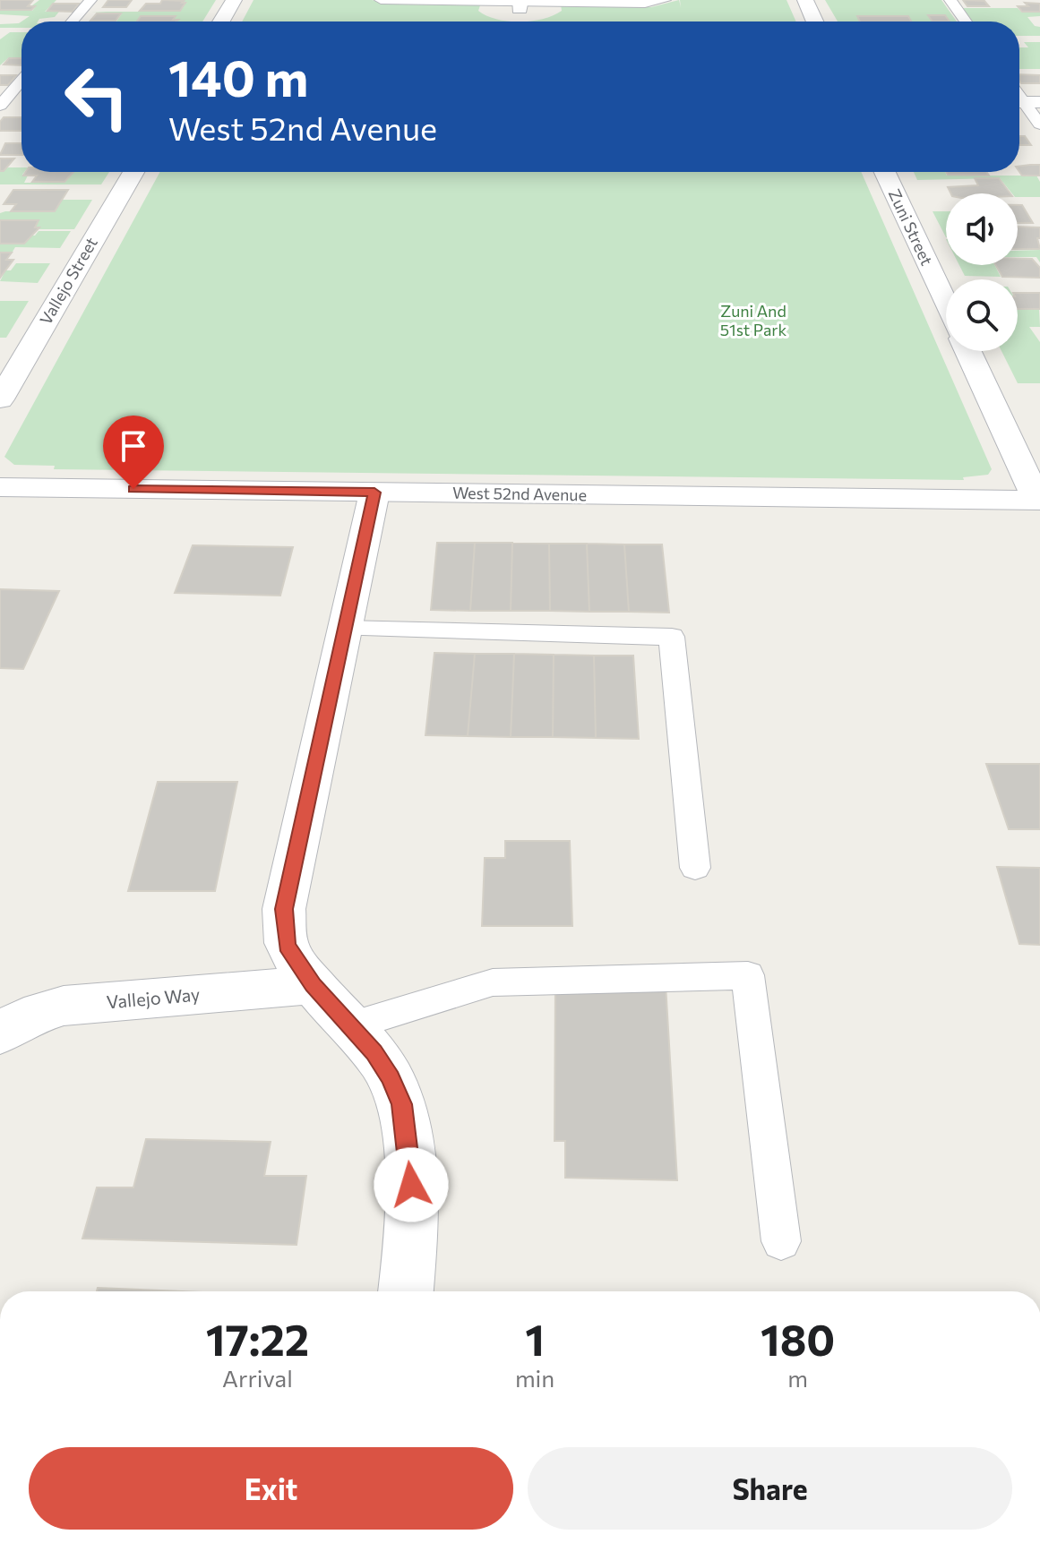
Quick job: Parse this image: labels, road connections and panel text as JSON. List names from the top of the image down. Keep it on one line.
{"streets":{"street":["Zuni Street","Vallejo Street","West 52nd Avenue","Vallejo Way"]},"parks":["Zuni And 51st Park"],"page":{"turn":["140 m","West 52nd Avenue"],"eta":["17:22","Arrival","1","min","180","m"],"buttons":["Exit","Share"]}}
